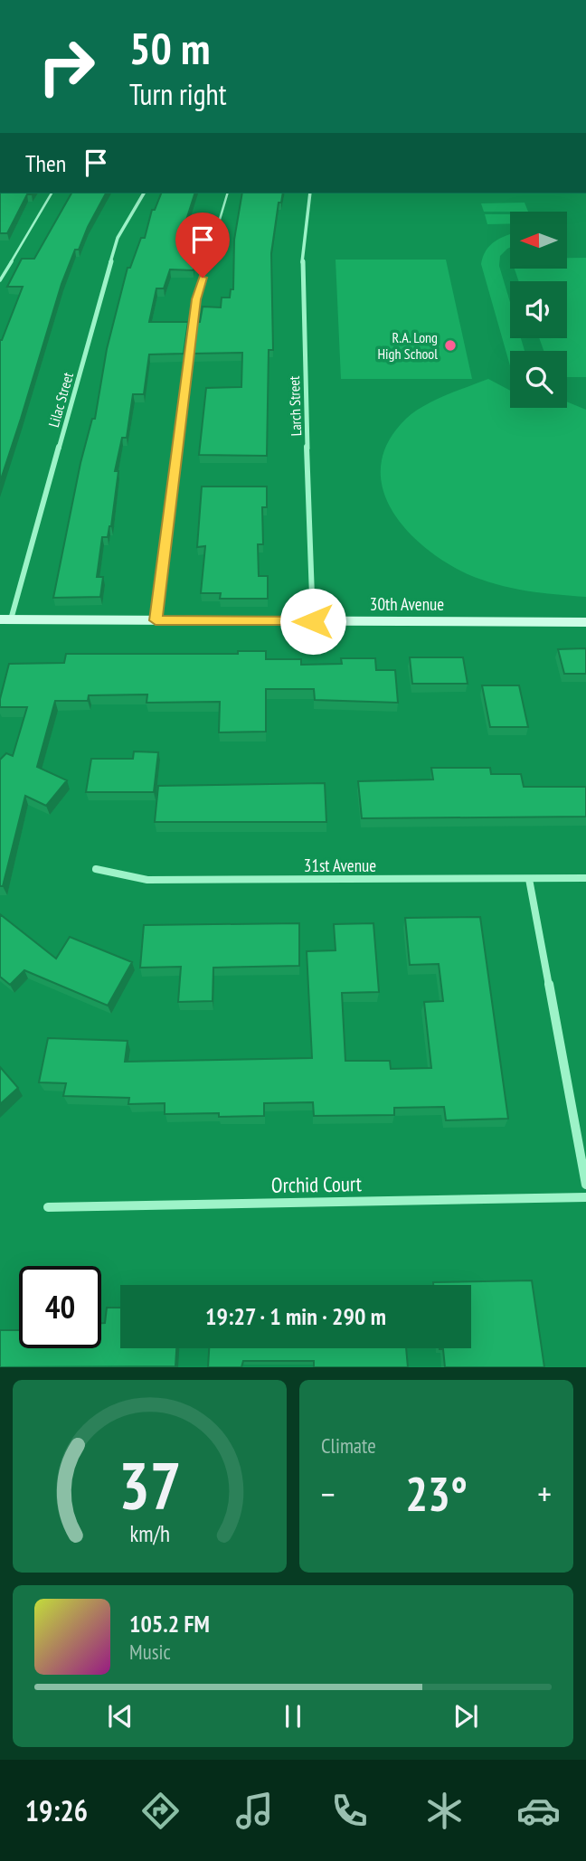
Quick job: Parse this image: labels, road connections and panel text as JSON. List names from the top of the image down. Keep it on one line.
{"streets":{"street":["Lilac Street","Larch Street","30th Avenue","31st Avenue","Orchid Court"]},"crossings":[["Lilac Street","30th Avenue"],["Larch Street","30th Avenue"]],"places":["R.A. Long High School"],"north":"left","page":{"turn":["50 m","Turn right"],"then":"Then","limit":"40","trip":"19:27 · 1 min · 290 m","tile":"Climate","heat":["−","23°","+"],"song":["105.2 FM","Music"],"tabs":"19:26","gauge":["37","km/h"]}}
